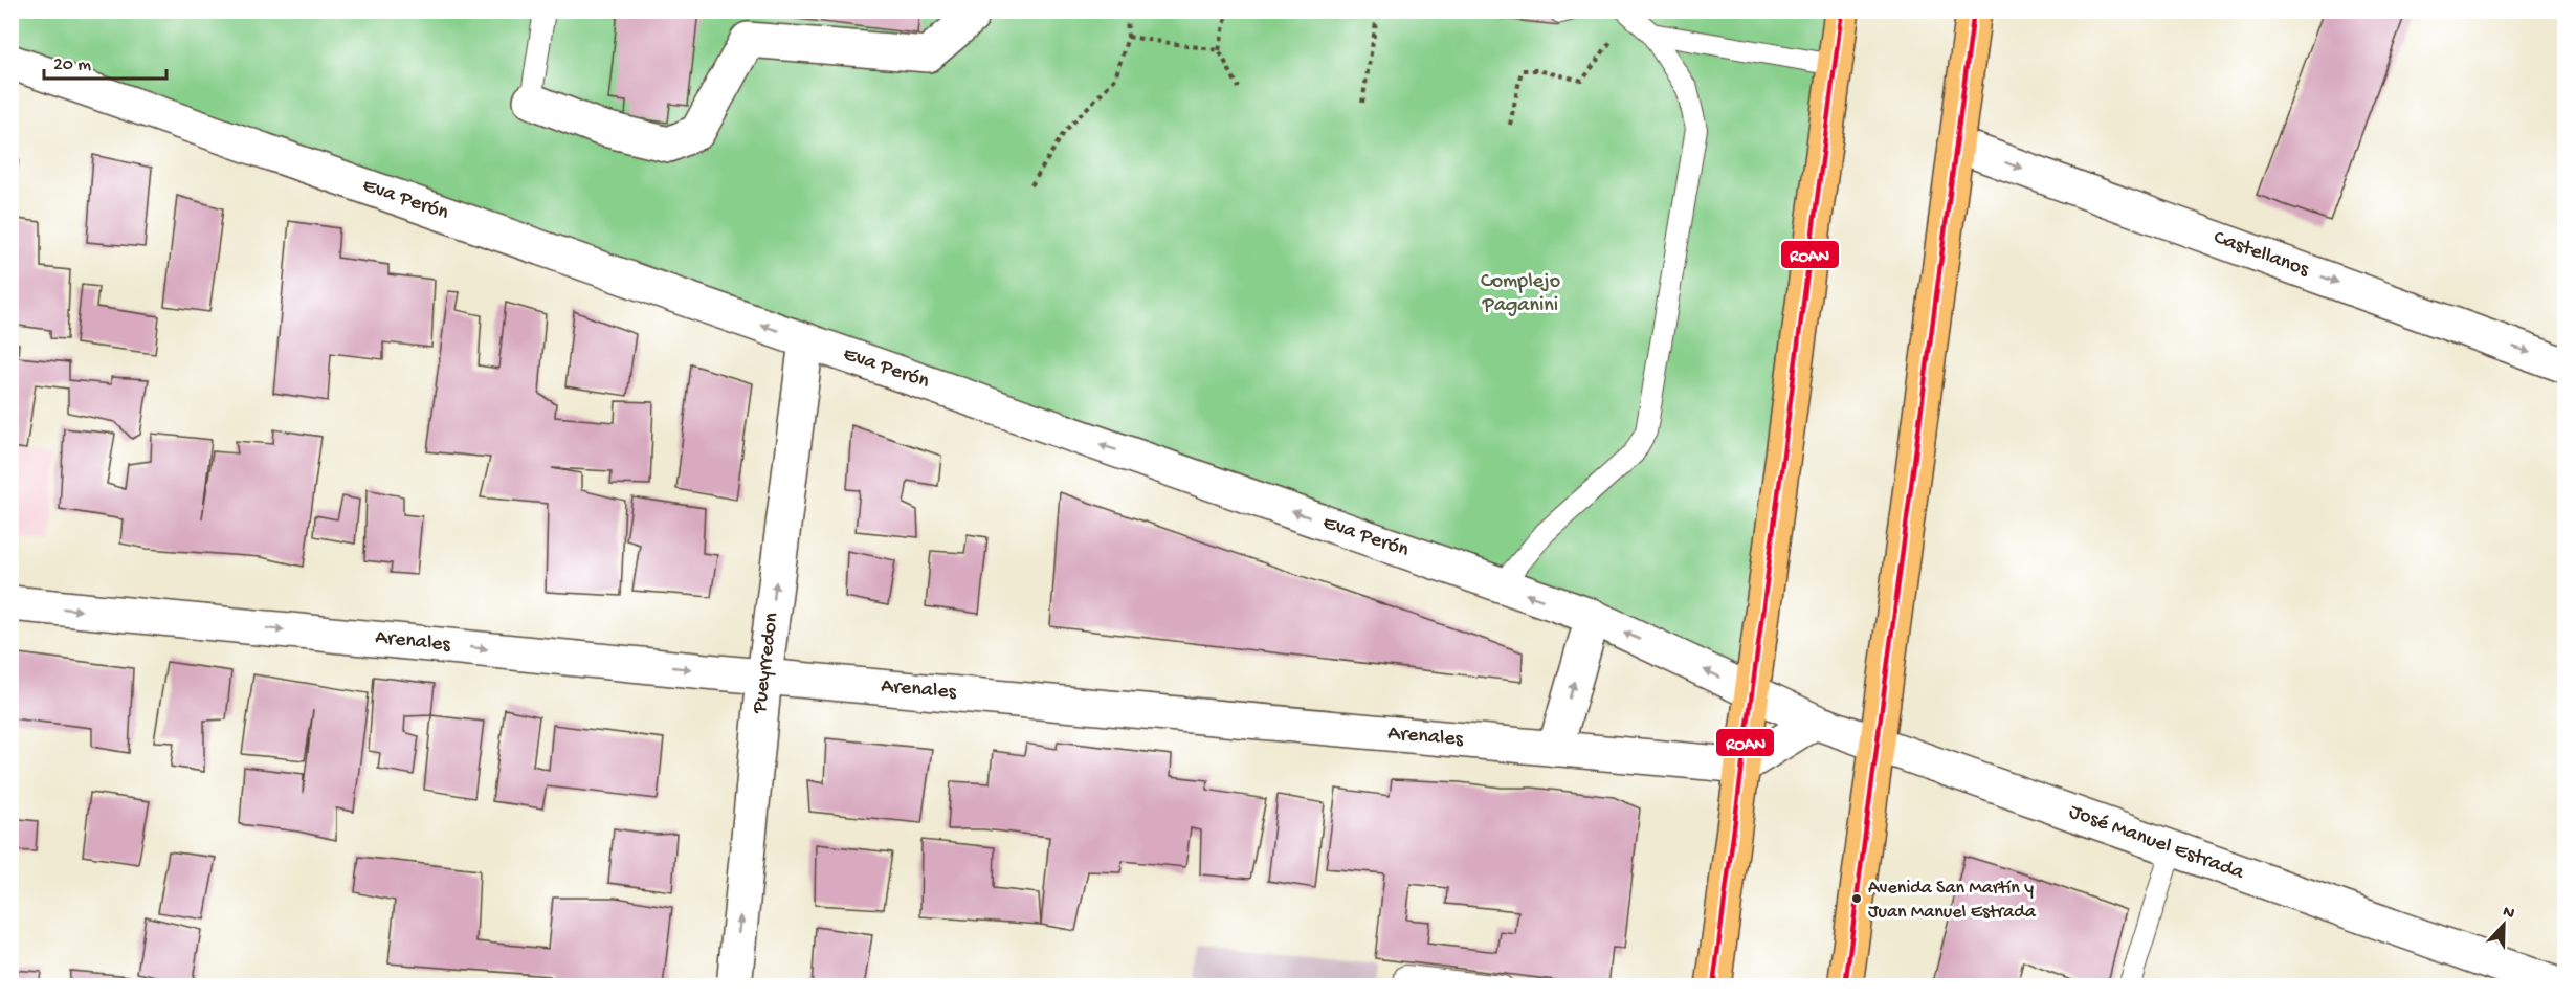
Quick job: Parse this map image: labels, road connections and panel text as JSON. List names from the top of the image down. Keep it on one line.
{"streets":{"street":["Eva Perón","Castellanos","Arenales","Pueyrredon","José Manuel Estrada"]},"crossings":[["Eva Perón","Pueyrredon"],["Eva Perón","José Manuel Estrada"],["Arenales","Pueyrredon"]],"one_way":["Eva Perón","Castellanos","Arenales","Pueyrredon"],"parks":["Complejo Paganini"],"places":["Avenida San Martín y Juan Manuel Estrada"],"lines":["transit line ROAN"],"scale_bar":"20 m","north":"top"}
